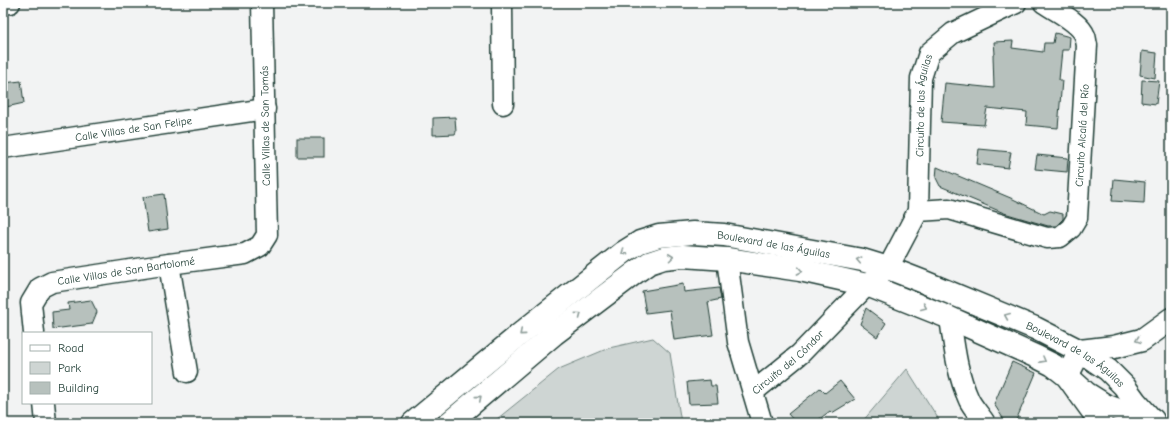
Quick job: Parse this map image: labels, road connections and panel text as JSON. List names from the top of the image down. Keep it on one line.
{"streets":{"main road":["Boulevard de las Águilas"],"street":["Circuito de las Águilas","Calle Villas de San Tomás","Calle Villas de San Felipe","Circuito Alcalá del Río","Calle Villas de San Bartolomé","Circuito del Cóndor"]},"crossings":[["Circuito de las Águilas","Circuito Alcalá del Río"],["Circuito de las Águilas","Boulevard de las Águilas"],["Circuito de las Águilas","Circuito del Cóndor"],["Calle Villas de San Tomás","Calle Villas de San Felipe"],["Calle Villas de San Tomás","Calle Villas de San Bartolomé"],["Boulevard de las Águilas","Circuito del Cóndor"]],"legend":["Road","Park","Building"]}
